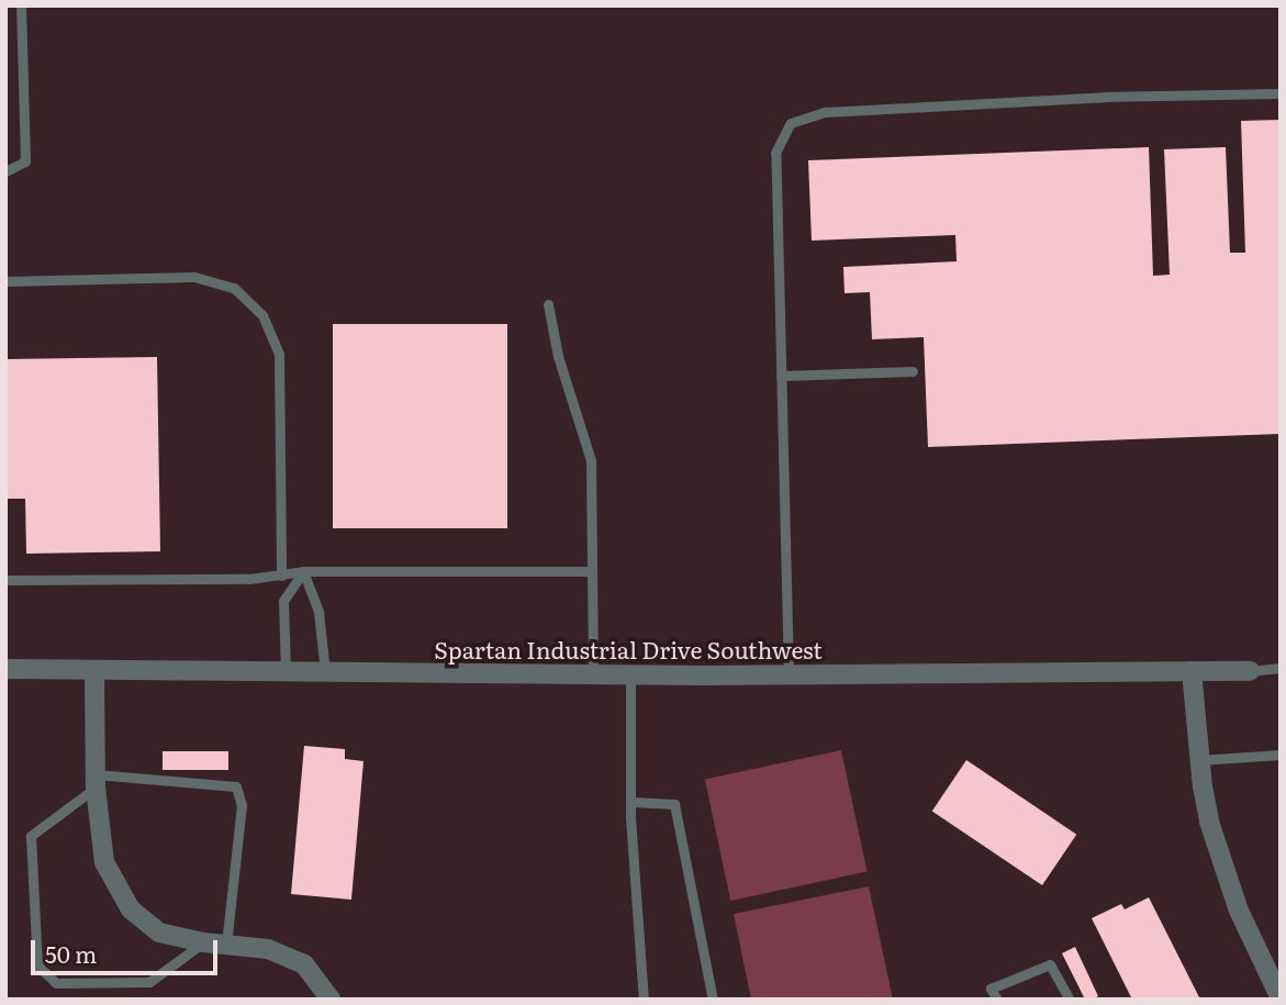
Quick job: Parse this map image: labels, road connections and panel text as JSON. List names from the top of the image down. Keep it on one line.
{"streets":{"street":["Spartan Industrial Drive Southwest"]},"scale_bar":"50 m"}
